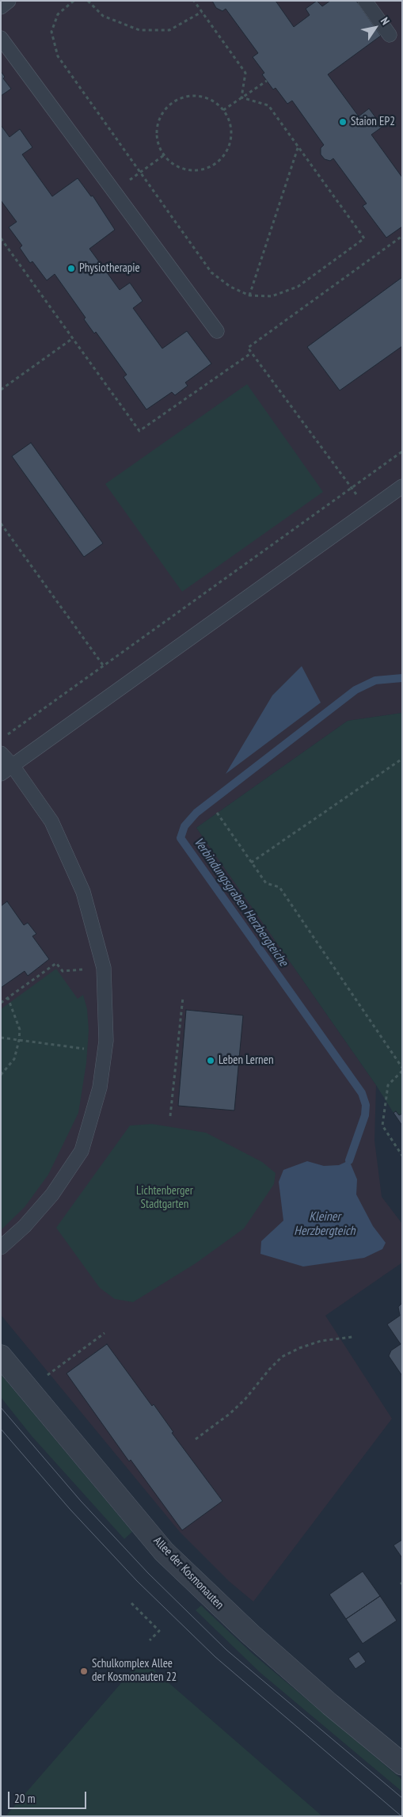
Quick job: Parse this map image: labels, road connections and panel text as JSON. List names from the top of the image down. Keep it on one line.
{"streets":{"street":["Allee der Kosmonauten"]},"water":["Verbindungsgraben Herzbergteiche","Kleiner Herzbergteich"],"parks":["Lichtenberger Stadtgarten"],"places":["Staion EP2","Physiotherapie","Leben Lernen","Schulkomplex Allee der Kosmonauten 22"],"scale_bar":"20 m","north":"top right"}
